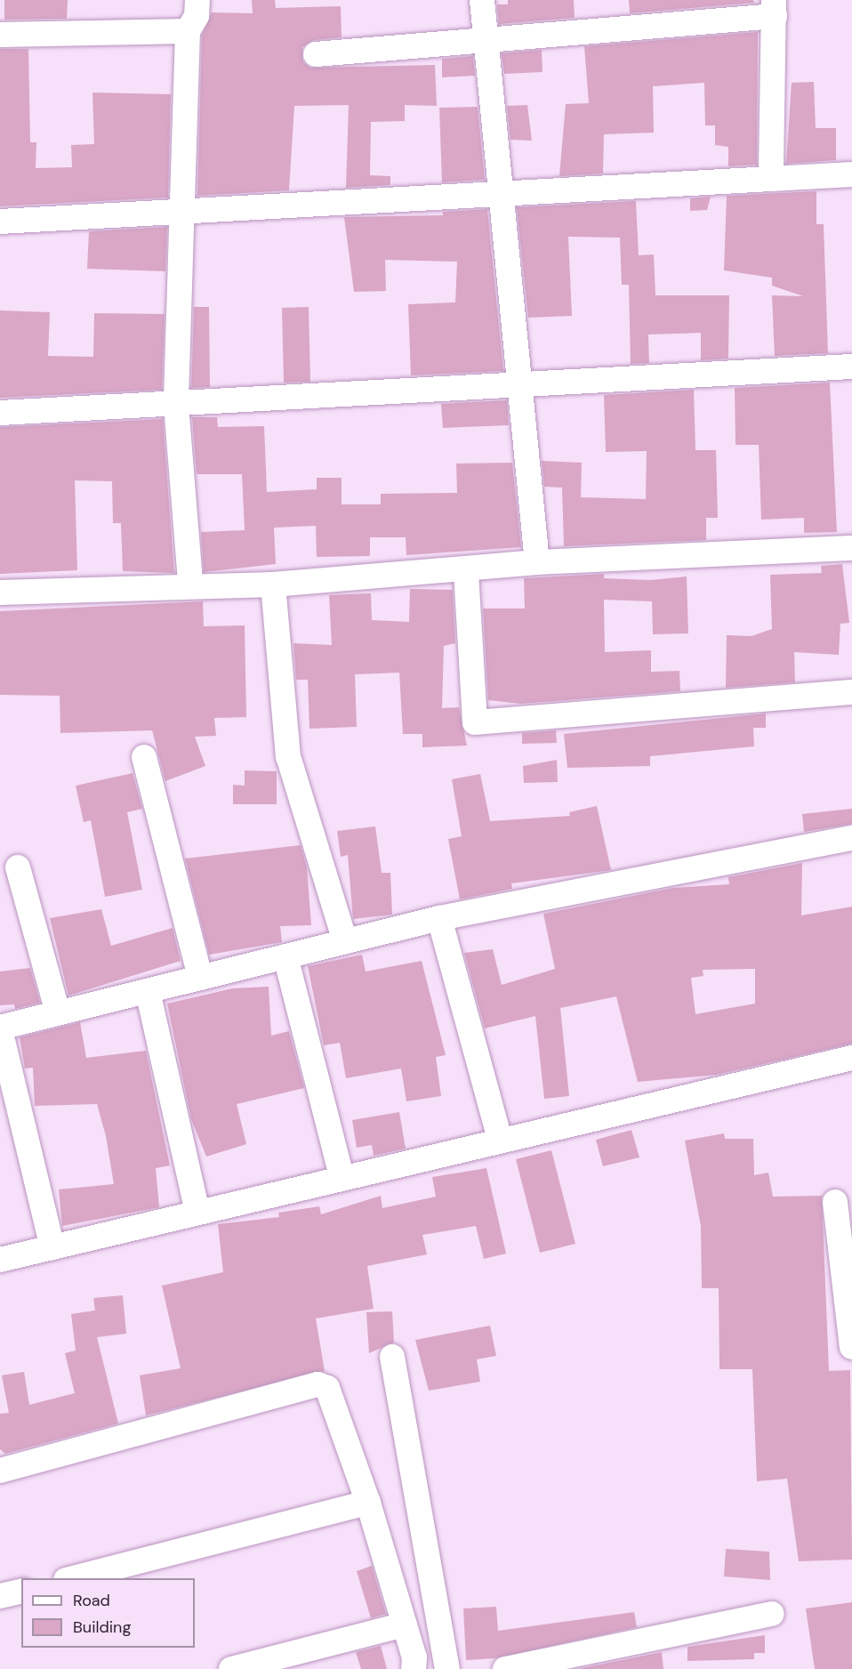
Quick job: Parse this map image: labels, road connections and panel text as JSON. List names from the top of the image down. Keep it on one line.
{"legend":["Road","Building"]}
